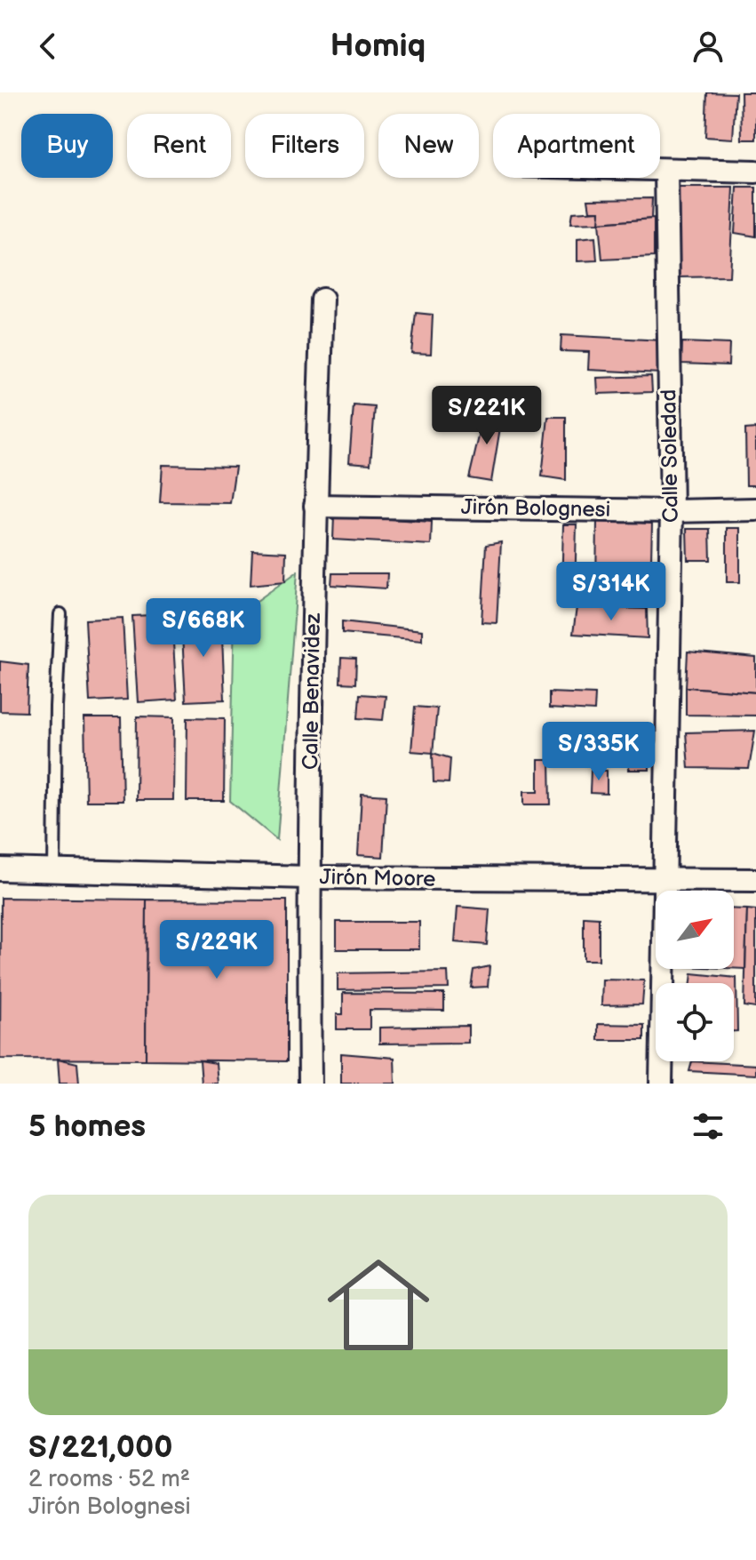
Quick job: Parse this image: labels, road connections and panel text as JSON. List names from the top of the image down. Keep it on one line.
{"streets":{"street":["Calle Soledad","Jirón Bolognesi","Calle Benavidez","Jirón Moore"]},"crossings":[["Calle Soledad","Jirón Bolognesi"],["Calle Soledad","Jirón Moore"],["Jirón Bolognesi","Calle Benavidez"],["Calle Benavidez","Jirón Moore"]],"north":"top right","page":{"header":"Homiq","chip":["Buy","Rent","Filters","New","Apartment"],"price":["S/221K","S/314K","S/668K","S/335K","S/229K"],"heading":"5 homes","list":[{"name":"S/221,000","note":"2 rooms · 52 m² · Jirón Bolognesi"}]}}
